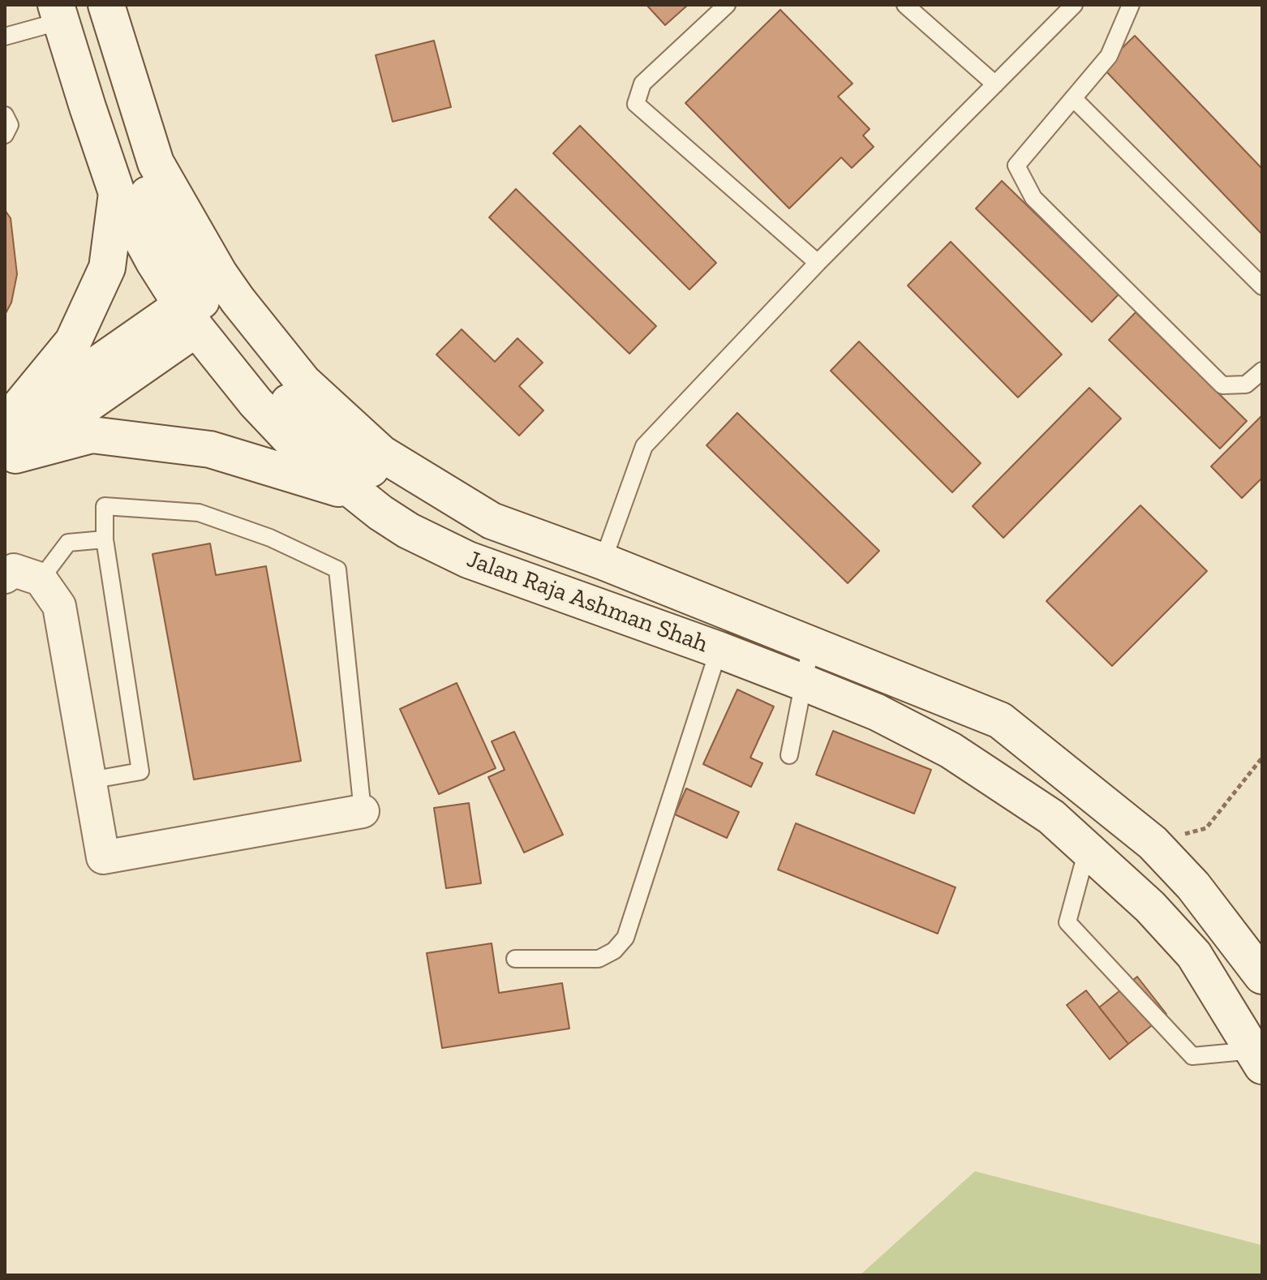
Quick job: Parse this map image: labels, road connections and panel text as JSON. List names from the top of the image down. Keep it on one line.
{"streets":{"main road":["Jalan Raja Ashman Shah"]}}
